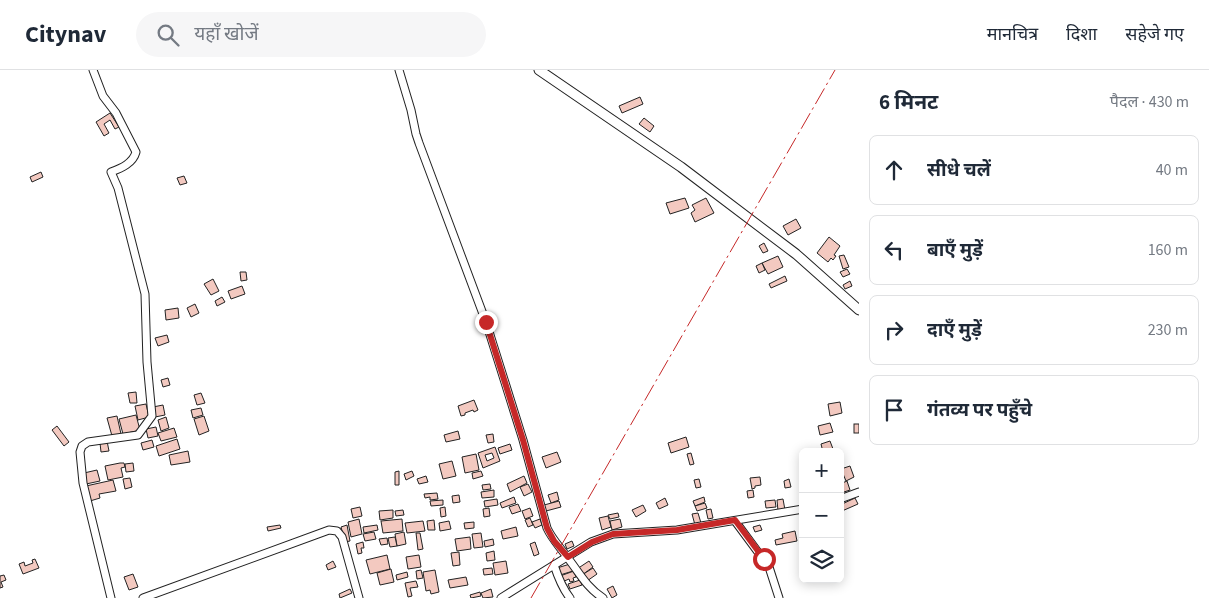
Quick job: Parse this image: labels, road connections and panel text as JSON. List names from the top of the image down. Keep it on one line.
{"page":{"header":"Citynav","search":"यहाँ खोजें","nav":["मानचित्र","दिशा","सहेजे गए"],"heading":["6 मिनट","पैदल · 430 m"],"list":[["सीधे चलें","40 m"],["बाएँ मुड़ें","160 m"],["दाएँ मुड़ें","230 m"],"गंतव्य पर पहुँचे"],"map_buttons":["+","−"]}}
